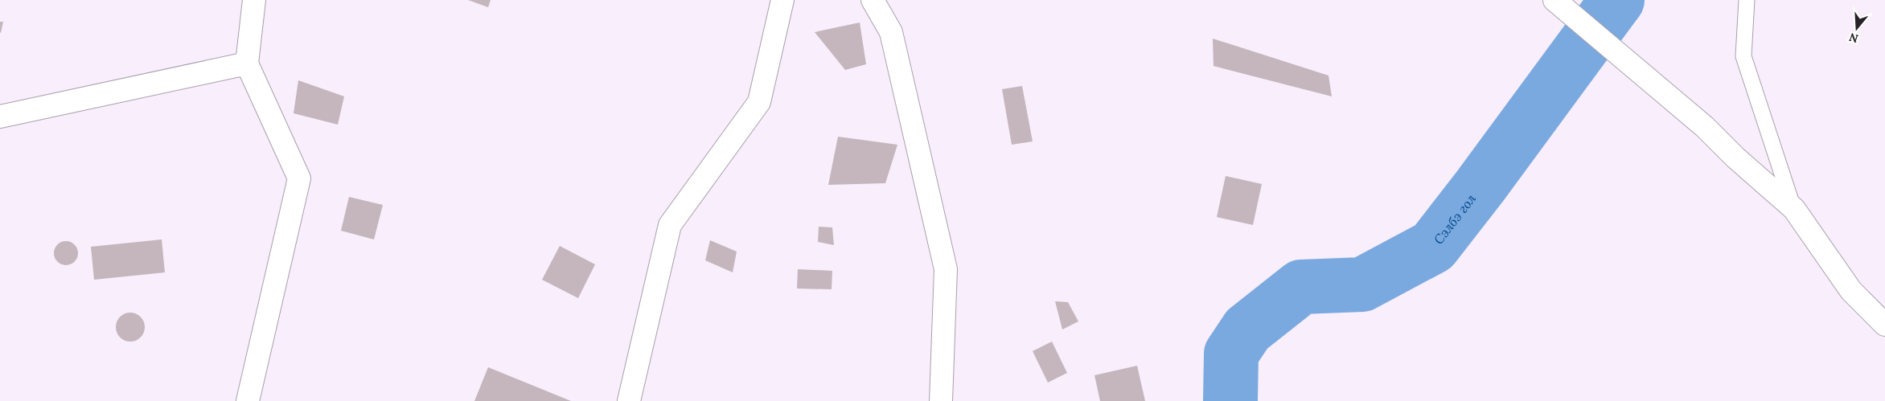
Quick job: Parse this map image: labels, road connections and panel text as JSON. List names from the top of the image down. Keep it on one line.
{"water":["Сэлбэ гол"],"north":"bottom"}
